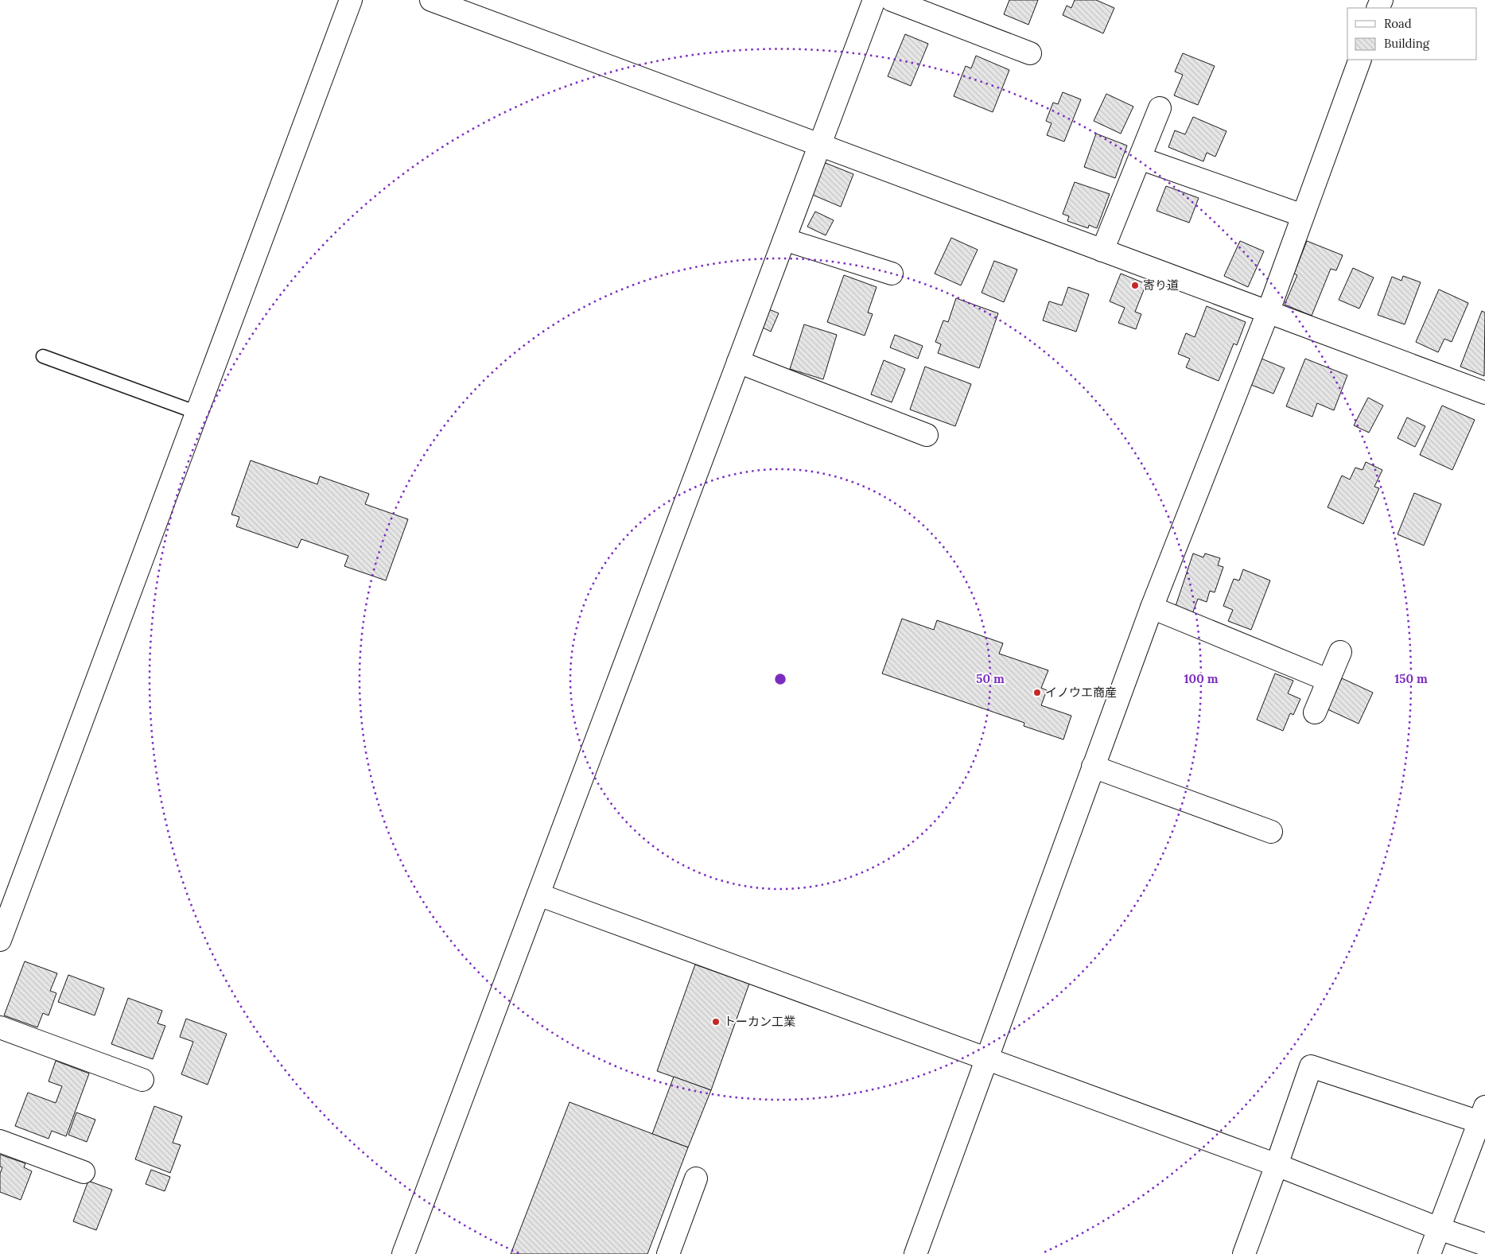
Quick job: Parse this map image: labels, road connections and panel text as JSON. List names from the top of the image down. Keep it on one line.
{"places":["寄り道","イノウエ商産","トーカン工業"],"legend":["Road","Building"],"rings":["50 m","100 m","150 m"]}
